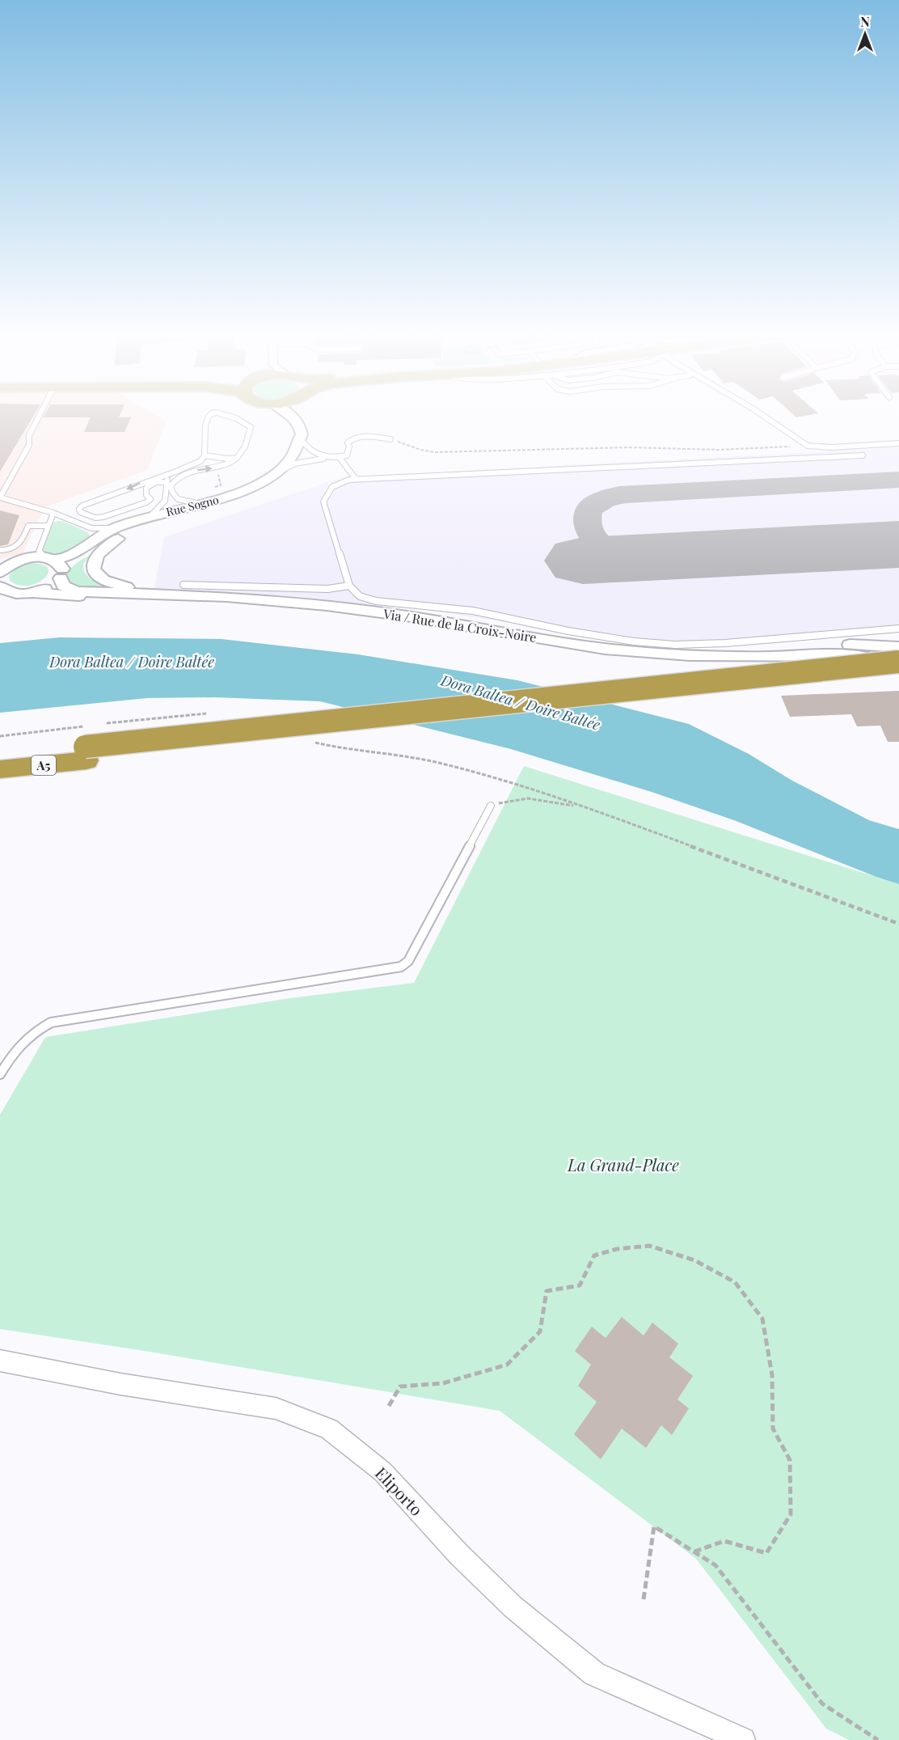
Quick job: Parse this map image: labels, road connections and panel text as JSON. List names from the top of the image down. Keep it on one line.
{"streets":{"highway":["A5"],"street":["Rue Sogno","Via / Rue de la Croix-Noire","Eliporto"]},"crossings":[["Rue Sogno","Via / Rue de la Croix-Noire"],["Via / Rue de la Croix-Noire","A5"]],"water":["Dora Baltea / Doire Baltée"],"parks":["La Grand-Place"],"north":"top"}
